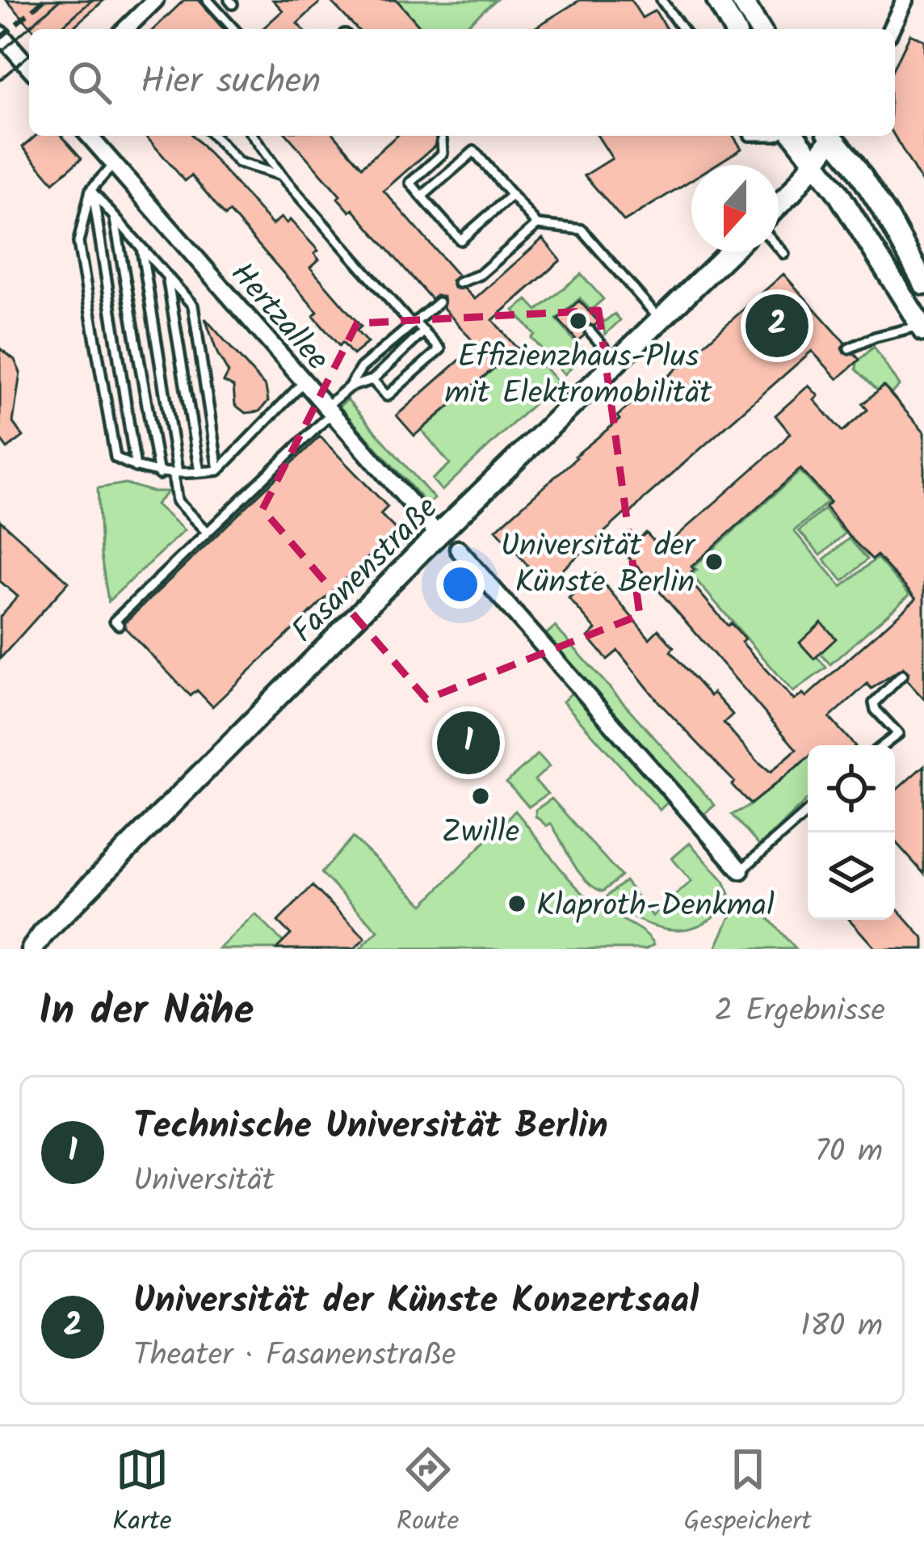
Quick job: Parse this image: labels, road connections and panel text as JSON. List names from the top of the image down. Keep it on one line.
{"streets":{"street":["Hertzallee","Fasanenstraße"]},"crossings":[["Hertzallee","Fasanenstraße"]],"places":["Effizienzhaus-Plus mit Elektromobilität","Universität der Künste Berlin","Zwille","Klaproth-Denkmal"],"north":"bottom","page":{"search":"Hier suchen","pins":["2","1"],"heading":["In der Nähe","2 Ergebnisse"],"list":[{"mark":"1","name":"Technische Universität Berlin","note":"Universität","value":"70 m"},{"mark":"2","name":"Universität der Künste Konzertsaal","note":"Theater · Fasanenstraße","value":"180 m"}],"nav":["Karte","Route","Gespeichert"]}}
